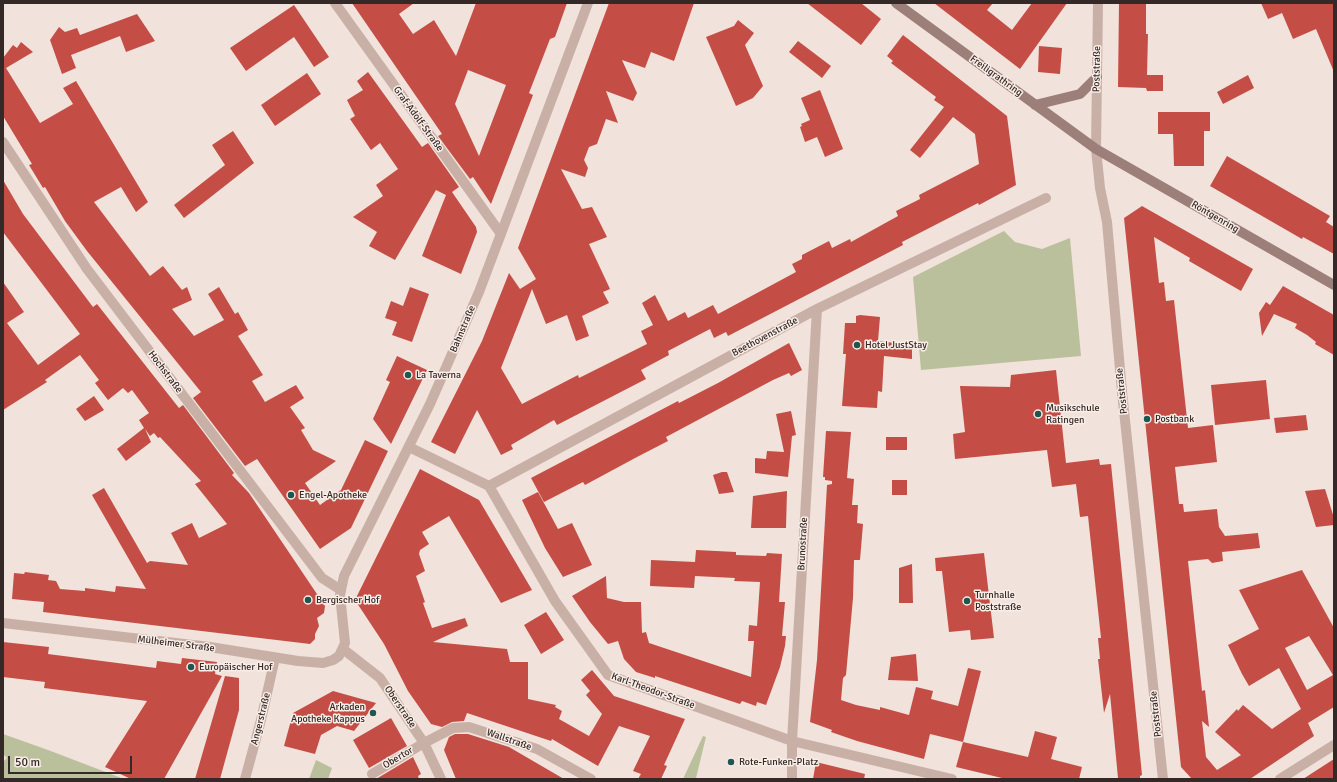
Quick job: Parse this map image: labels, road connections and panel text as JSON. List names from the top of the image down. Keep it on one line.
{"streets":{"main road":["Freiligrathring","Röntgenring"],"street":["Poststraße","Graf-Adolf-Straße","Bahnstraße","Beethovenstraße","Hochstraße","Brunostraße","Mülheimer Straße","Karl-Theodor-Straße","Oberstraße","Angerstraße","Wallstraße","Obertor"]},"crossings":[["Poststraße","Freiligrathring"],["Poststraße","Röntgenring"],["Freiligrathring","Röntgenring"],["Graf-Adolf-Straße","Bahnstraße"],["Bahnstraße","Hochstraße"],["Bahnstraße","Mülheimer Straße"],["Bahnstraße","Oberstraße"],["Beethovenstraße","Brunostraße"],["Beethovenstraße","Karl-Theodor-Straße"],["Brunostraße","Karl-Theodor-Straße"],["Mülheimer Straße","Oberstraße"],["Mülheimer Straße","Angerstraße"],["Oberstraße","Wallstraße"],["Oberstraße","Obertor"],["Wallstraße","Obertor"]],"places":["Hotel JustStay","La Taverna","Musikschule Ratingen","Postbank","Engel-Apotheke","Bergischer Hof","Turnhalle Poststraße","Europäischer Hof","Arkaden Apotheke Kappus","Rote-Funken-Platz"],"scale_bar":"50 m"}
